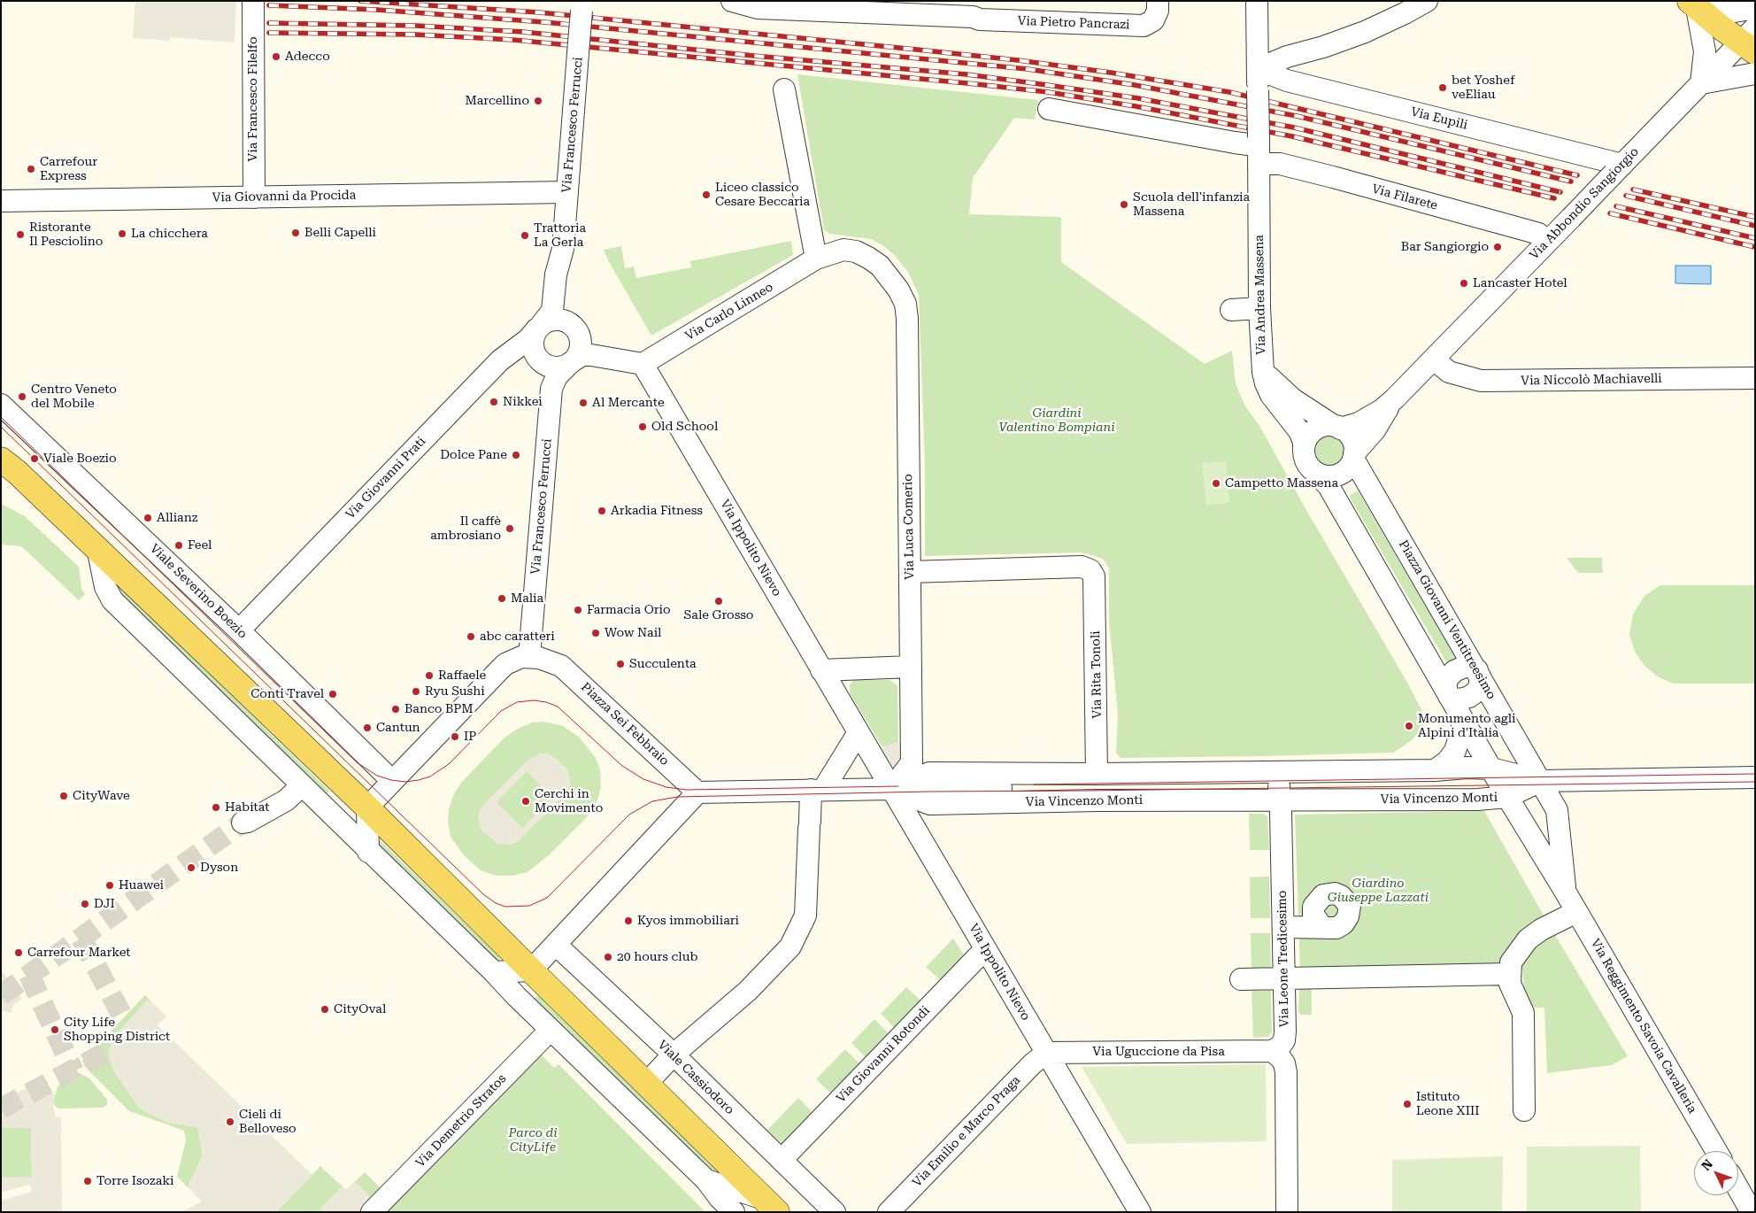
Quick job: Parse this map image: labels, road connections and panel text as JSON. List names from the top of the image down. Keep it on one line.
{"streets":{"street":["Via Pietro Pancrazi","Via Francesco Filelfo","Via Eupili","Via Francesco Ferrucci","Via Giovanni da Procida","Via Filarete","Via Abbondio Sangiorgio","Via Andrea Massena","Via Carlo Linneo","Via Niccolò Machiavelli","Via Giovanni Prati","Via Luca Comerio","Via Ippolito Nievo","Viale Severino Boezio","Piazza Giovanni Ventitreesimo","Via Rita Tonoli","Piazza Sei Febbraio","Via Vincenzo Monti","Via Leone Tredicesimo","Via Reggimento Savoia Cavalleria","Via Uguccione da Pisa","Via Giovanni Rotondi","Viale Cassiodoro","Via Demetrio Stratos","Via Emilio e Marco Praga"]},"crossings":[["Via Francesco Filelfo","Via Giovanni da Procida"],["Via Eupili","Via Abbondio Sangiorgio"],["Via Eupili","Via Andrea Massena"],["Via Francesco Ferrucci","Via Giovanni da Procida"],["Via Francesco Ferrucci","Via Carlo Linneo"],["Via Francesco Ferrucci","Via Giovanni Prati"],["Via Francesco Ferrucci","Via Ippolito Nievo"],["Via Francesco Ferrucci","Piazza Sei Febbraio"],["Via Filarete","Via Abbondio Sangiorgio"],["Via Filarete","Via Andrea Massena"],["Via Abbondio Sangiorgio","Via Andrea Massena"],["Via Abbondio Sangiorgio","Via Niccolò Machiavelli"],["Via Abbondio Sangiorgio","Piazza Giovanni Ventitreesimo"],["Via Andrea Massena","Piazza Giovanni Ventitreesimo"],["Via Carlo Linneo","Via Luca Comerio"],["Via Carlo Linneo","Via Ippolito Nievo"],["Via Giovanni Prati","Viale Severino Boezio"],["Via Luca Comerio","Via Ippolito Nievo"],["Via Luca Comerio","Via Rita Tonoli"],["Via Luca Comerio","Via Vincenzo Monti"],["Via Ippolito Nievo","Via Vincenzo Monti"],["Via Ippolito Nievo","Via Uguccione da Pisa"],["Via Ippolito Nievo","Via Giovanni Rotondi"],["Via Ippolito Nievo","Via Emilio e Marco Praga"],["Viale Severino Boezio","Piazza Sei Febbraio"],["Piazza Giovanni Ventitreesimo","Via Vincenzo Monti"],["Piazza Giovanni Ventitreesimo","Via Reggimento Savoia Cavalleria"],["Via Rita Tonoli","Via Vincenzo Monti"],["Piazza Sei Febbraio","Via Vincenzo Monti"],["Via Vincenzo Monti","Via Leone Tredicesimo"],["Via Vincenzo Monti","Via Reggimento Savoia Cavalleria"],["Via Leone Tredicesimo","Via Uguccione da Pisa"],["Via Uguccione da Pisa","Via Emilio e Marco Praga"],["Via Giovanni Rotondi","Viale Cassiodoro"]],"parks":["Giardini Valentino Bompiani","Giardino Giuseppe Lazzati","Parco di CityLife"],"places":["Adecco","bet Yoshef veEliau","Marcellino","Carrefour Express","Liceo classico Cesare Beccaria","Scuola dell'infanzia Massena","Belli Capelli","La chicchera","Ristorante Il Pesciolino","Trattoria La Gerla","Bar Sangiorgio","Lancaster Hotel","Centro Veneto del Mobile","Nikkei","Al Mercante","Old School","Dolce Pane","Viale Boezio","Campetto Massena","Arkadia Fitness","Allianz","Il caffè ambrosiano","Feel","Malia","Sale Grosso","Farmacia Orio","Wow Nail","abc caratteri","Succulenta","Raffaele","Ryu Sushi","Conti Travel","Banco BPM","Monumento agli Alpini d'Italia","Cantun","IP","CityWave","Cerchi in Movimento","Habitat","Dyson","Huawei","DJI","Kyos immobiliari","Carrefour Market","20 hours club","CityOval","City Life Shopping District","Istituto Leone XIII","Cieli di Belloveso","Torre Isozaki"],"north":"top left"}
